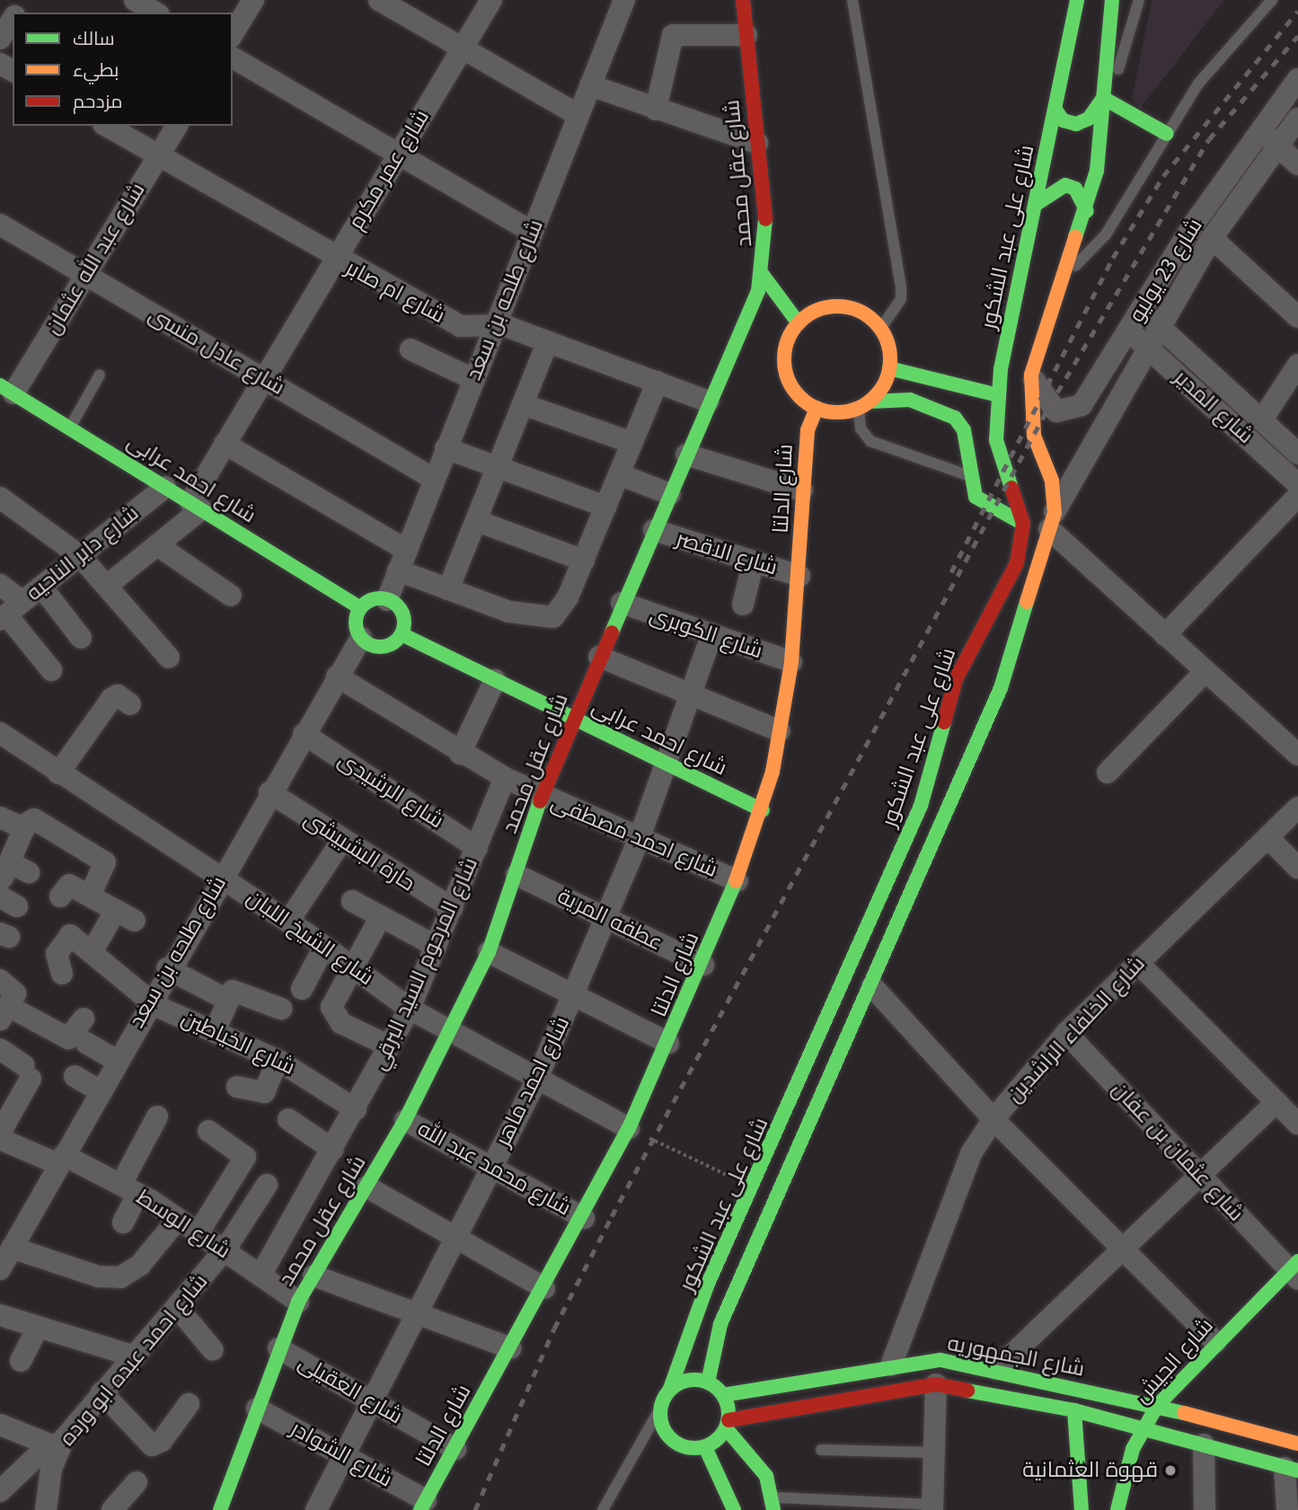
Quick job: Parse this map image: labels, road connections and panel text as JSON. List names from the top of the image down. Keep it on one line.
{"streets":{"street":["شارع عمر مكرم","شارع عقل محمد","شارع على عبد الشكور","شارع عبد الله عثمان","شارع 23 يوليو","شارع ام صابر","شارع طلحه بن سعد","شارع عادل منسى","شارع المدير","شارع احمد عرابى","شارع الدلتا","شارع داير الناحيه","شارع الاقصر","شارع الكوبرى","شارع الرشيدى","شارع احمد مصطفى","حارة البشبيشى","عطفه المرية","شارع الشيخ اللبان","شارع المرحوم السيد البرقي","شارع الخلفاء الراشدين","شارع الخياطين","شارع احمد ماهر","شارع عثمان بن عفان","شارع محمد عبد الله","شارع الوسط","شارع الجمهوريه","شارع احمد عبده ابو ورده","شارع الجيش","شارع العقيلى","شارع الشوادر"]},"crossings":[["شارع عمر مكرم","شارع ام صابر"],["شارع عمر مكرم","شارع عادل منسى"],["شارع عمر مكرم","شارع احمد عرابى"],["شارع عقل محمد","شارع ام صابر"],["شارع عقل محمد","شارع احمد عرابى"],["شارع عقل محمد","شارع الاقصر"],["شارع عقل محمد","شارع الكوبرى"],["شارع عقل محمد","شارع احمد مصطفى"],["شارع عقل محمد","عطفه المرية"],["شارع عقل محمد","شارع الشيخ اللبان"],["شارع عقل محمد","شارع محمد عبد الله"],["شارع عقل محمد","شارع الوسط"],["شارع عقل محمد","شارع العقيلى"],["شارع عقل محمد","شارع الشوادر"],["شارع على عبد الشكور","شارع 23 يوليو"],["شارع على عبد الشكور","شارع الجمهوريه"],["شارع عبد الله عثمان","شارع ام صابر"],["شارع عبد الله عثمان","شارع عادل منسى"],["شارع عبد الله عثمان","شارع احمد عرابى"],["شارع 23 يوليو","شارع المدير"],["شارع ام صابر","شارع طلحه بن سعد"],["شارع طلحه بن سعد","شارع عادل منسى"],["شارع طلحه بن سعد","شارع احمد عرابى"],["شارع طلحه بن سعد","شارع الرشيدى"],["شارع طلحه بن سعد","شارع احمد مصطفى"],["شارع طلحه بن سعد","حارة البشبيشى"],["شارع طلحه بن سعد","شارع الشيخ اللبان"],["شارع طلحه بن سعد","شارع الخياطين"],["شارع طلحه بن سعد","شارع الوسط"],["شارع احمد عرابى","شارع الدلتا"],["شارع احمد عرابى","شارع داير الناحيه"],["شارع احمد عرابى","شارع احمد ماهر"],["شارع الدلتا","شارع الاقصر"],["شارع الدلتا","شارع الكوبرى"],["شارع الدلتا","شارع احمد مصطفى"],["شارع الدلتا","عطفه المرية"],["شارع الدلتا","شارع الشيخ اللبان"],["شارع الدلتا","شارع محمد عبد الله"],["شارع الدلتا","شارع العقيلى"],["شارع الدلتا","شارع الشوادر"],["شارع الكوبرى","شارع احمد ماهر"],["شارع الرشيدى","شارع المرحوم السيد البرقي"],["شارع احمد مصطفى","شارع المرحوم السيد البرقي"],["شارع احمد مصطفى","شارع احمد ماهر"],["حارة البشبيشى","شارع المرحوم السيد البرقي"],["عطفه المرية","شارع احمد ماهر"],["شارع الشيخ اللبان","شارع المرحوم السيد البرقي"],["شارع الشيخ اللبان","شارع احمد ماهر"],["شارع المرحوم السيد البرقي","شارع الخياطين"],["شارع المرحوم السيد البرقي","شارع الوسط"],["شارع الخلفاء الراشدين","شارع عثمان بن عفان"],["شارع الخلفاء الراشدين","شارع الجمهوريه"],["شارع احمد ماهر","شارع محمد عبد الله"],["شارع احمد ماهر","شارع العقيلى"],["شارع احمد ماهر","شارع الشوادر"],["شارع عثمان بن عفان","شارع الجيش"],["شارع الوسط","شارع احمد عبده ابو ورده"],["شارع الجمهوريه","شارع الجيش"]],"places":["قهوة العثمانية"],"legend":["سالك","بطيء","مزدحم"]}
